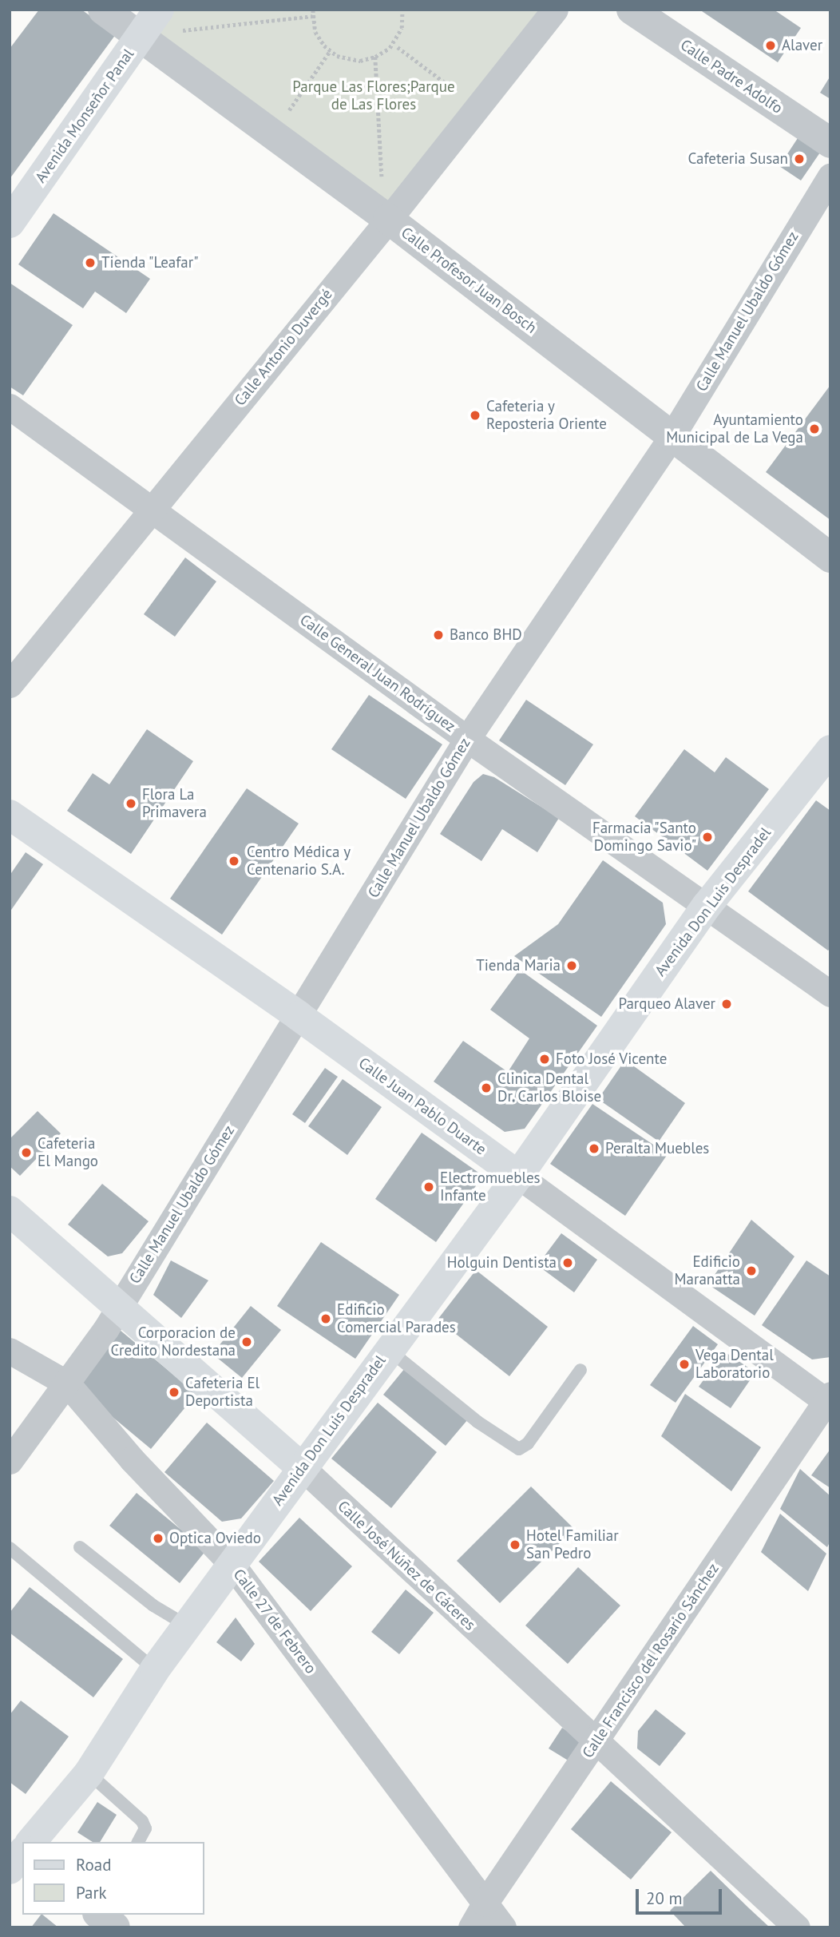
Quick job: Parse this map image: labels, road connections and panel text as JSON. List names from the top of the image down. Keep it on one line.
{"streets":{"main road":["Avenida Monseñor Panal","Avenida Don Luis Despradel","Calle Juan Pablo Duarte","Calle José Núñez de Cáceres"],"street":["Calle Padre Adolfo","Calle Profesor Juan Bosch","Calle Manuel Ubaldo Gómez","Calle Antonio Duvergé","Calle General Juan Rodríguez","Calle 27 de Febrero","Calle Francisco del Rosario Sánchez"]},"crossings":[["Avenida Monseñor Panal","Calle Profesor Juan Bosch"],["Calle Profesor Juan Bosch","Calle Manuel Ubaldo Gómez"],["Calle Profesor Juan Bosch","Calle Antonio Duvergé"],["Calle Manuel Ubaldo Gómez","Calle General Juan Rodríguez"],["Calle Manuel Ubaldo Gómez","Calle Juan Pablo Duarte"],["Calle Manuel Ubaldo Gómez","Calle José Núñez de Cáceres"],["Calle Manuel Ubaldo Gómez","Calle 27 de Febrero"],["Calle Antonio Duvergé","Calle General Juan Rodríguez"],["Calle General Juan Rodríguez","Avenida Don Luis Despradel"],["Avenida Don Luis Despradel","Calle Juan Pablo Duarte"],["Avenida Don Luis Despradel","Calle José Núñez de Cáceres"],["Avenida Don Luis Despradel","Calle 27 de Febrero"],["Calle Juan Pablo Duarte","Calle Francisco del Rosario Sánchez"],["Calle José Núñez de Cáceres","Calle Francisco del Rosario Sánchez"],["Calle 27 de Febrero","Calle Francisco del Rosario Sánchez"]],"parks":["Parque Las Flores;Parque de Las Flores"],"places":["Alaver","Cafeteria Susan","Tienda \"Leafar\"","Cafeteria y Reposteria Oriente","Ayuntamiento Municipal de La Vega","Banco BHD","Flora La Primavera","Farmacia \"Santo Domingo Savio\"","Centro Médica y Centenario S.A.","Tienda Maria","Parqueo Alaver","Foto José Vicente","Clinica Dental Dr. Carlos Bloise","Peralta Muebles","Cafeteria El Mango","Electromuebles Infante","Holguin Dentista","Edificio Maranatta","Edificio Comercial Parades","Corporacion de Credito Nordestana","Vega Dental Laboratorio","Cafeteria El Deportista","Optica Oviedo","Hotel Familiar San Pedro"],"legend":["Road","Park"],"scale_bar":"20 m"}
